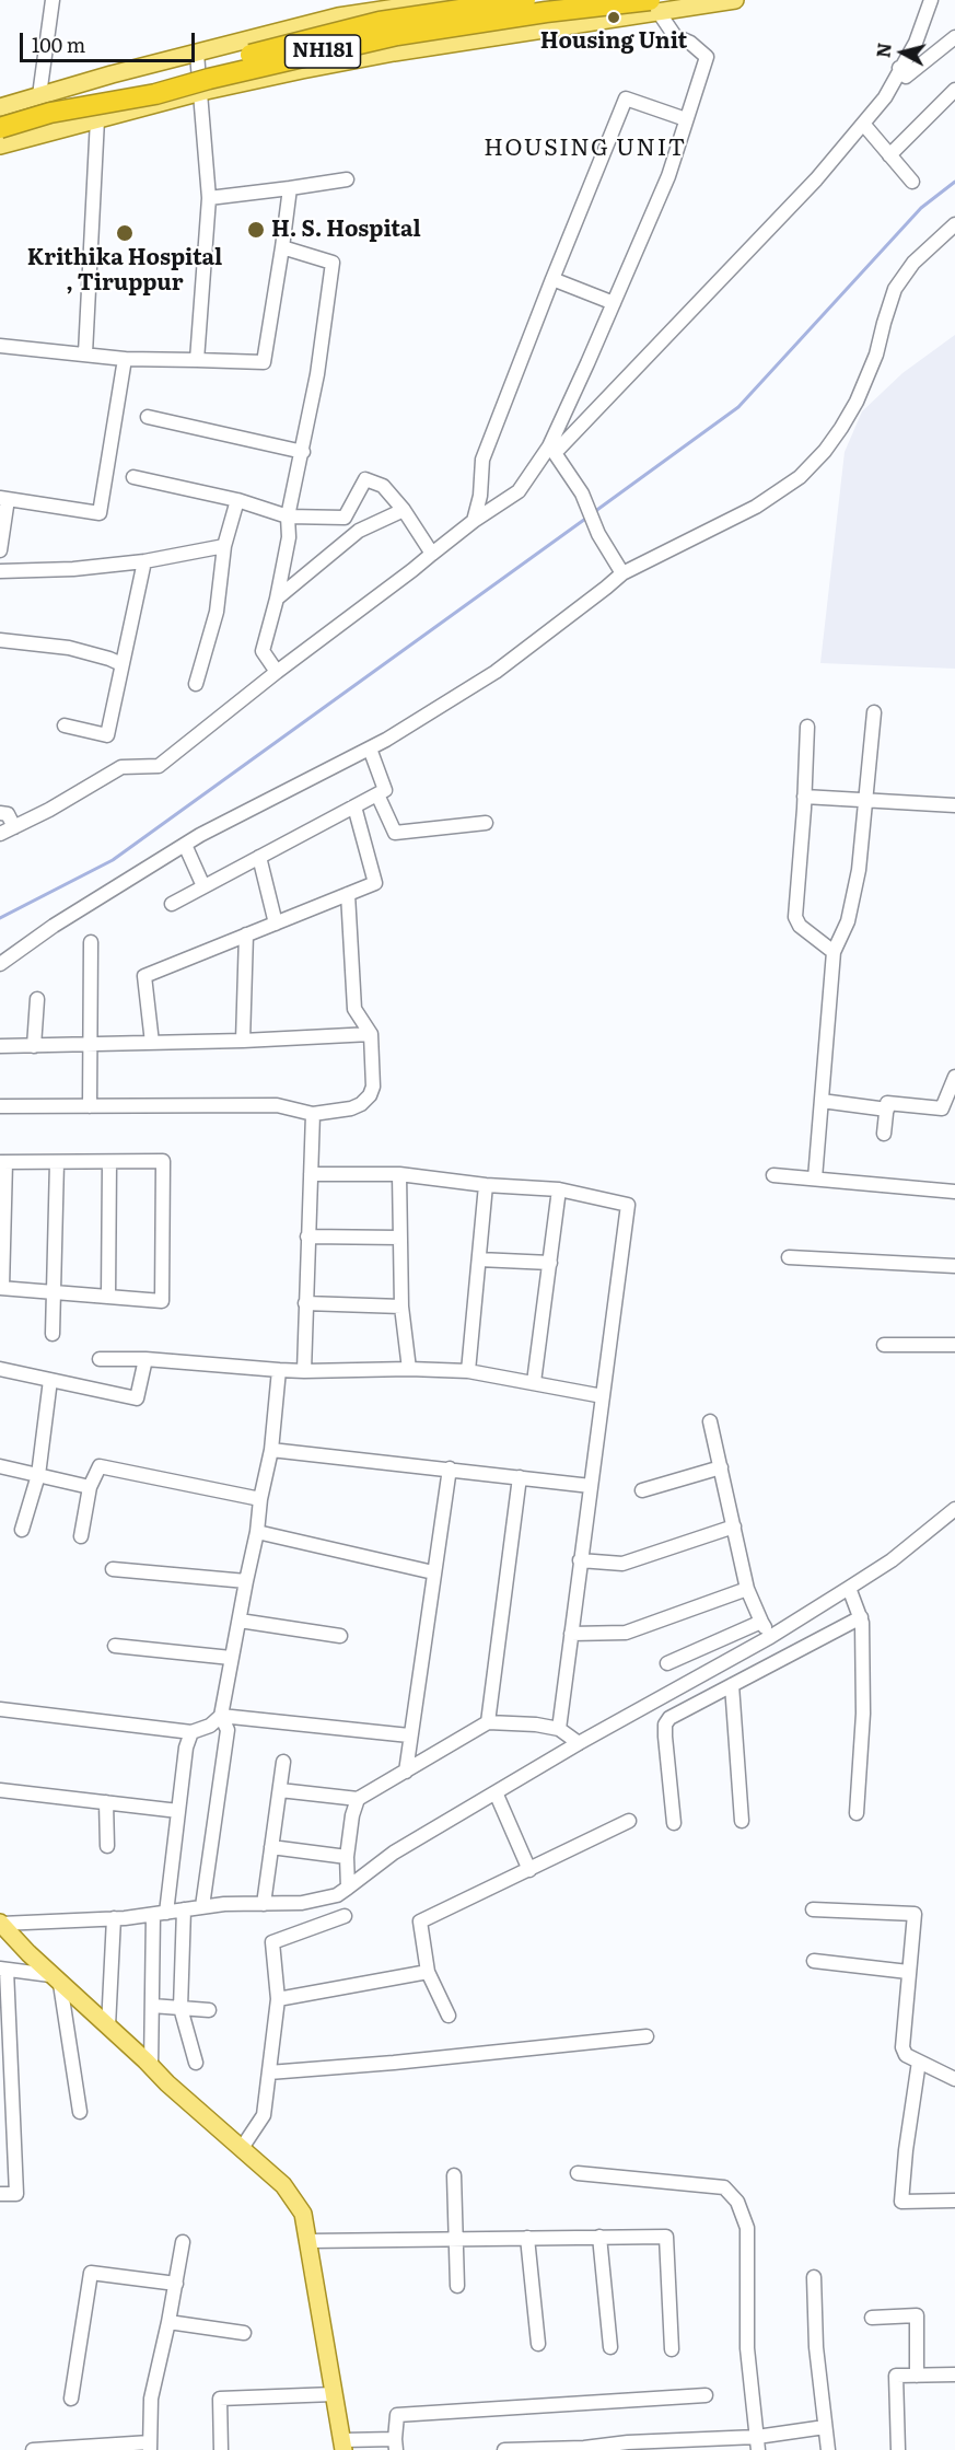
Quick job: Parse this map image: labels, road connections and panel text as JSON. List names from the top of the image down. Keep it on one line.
{"streets":{"highway":["NH181"]},"districts":["HOUSING UNIT"],"places":["Housing Unit","H. S. Hospital","Krithika Hospital , Tiruppur"],"scale_bar":"100 m","north":"left"}
